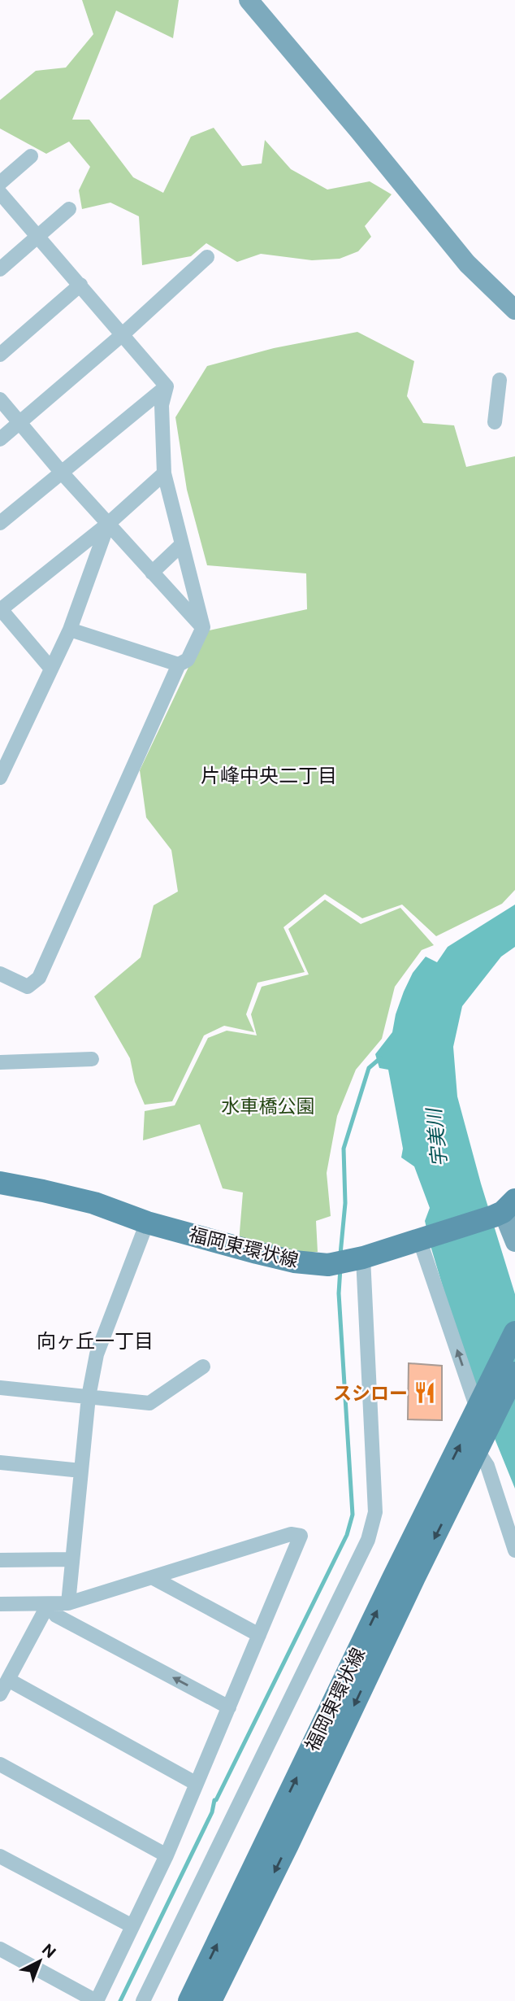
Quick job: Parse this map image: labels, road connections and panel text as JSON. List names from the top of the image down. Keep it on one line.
{"streets":{"main road":["福岡東環状線"]},"districts":["片峰中央二丁目","向ヶ丘一丁目"],"water":["宇美川"],"parks":["水車橋公園"],"places":{"restaurant":["スシロー"]},"north":"top right"}
